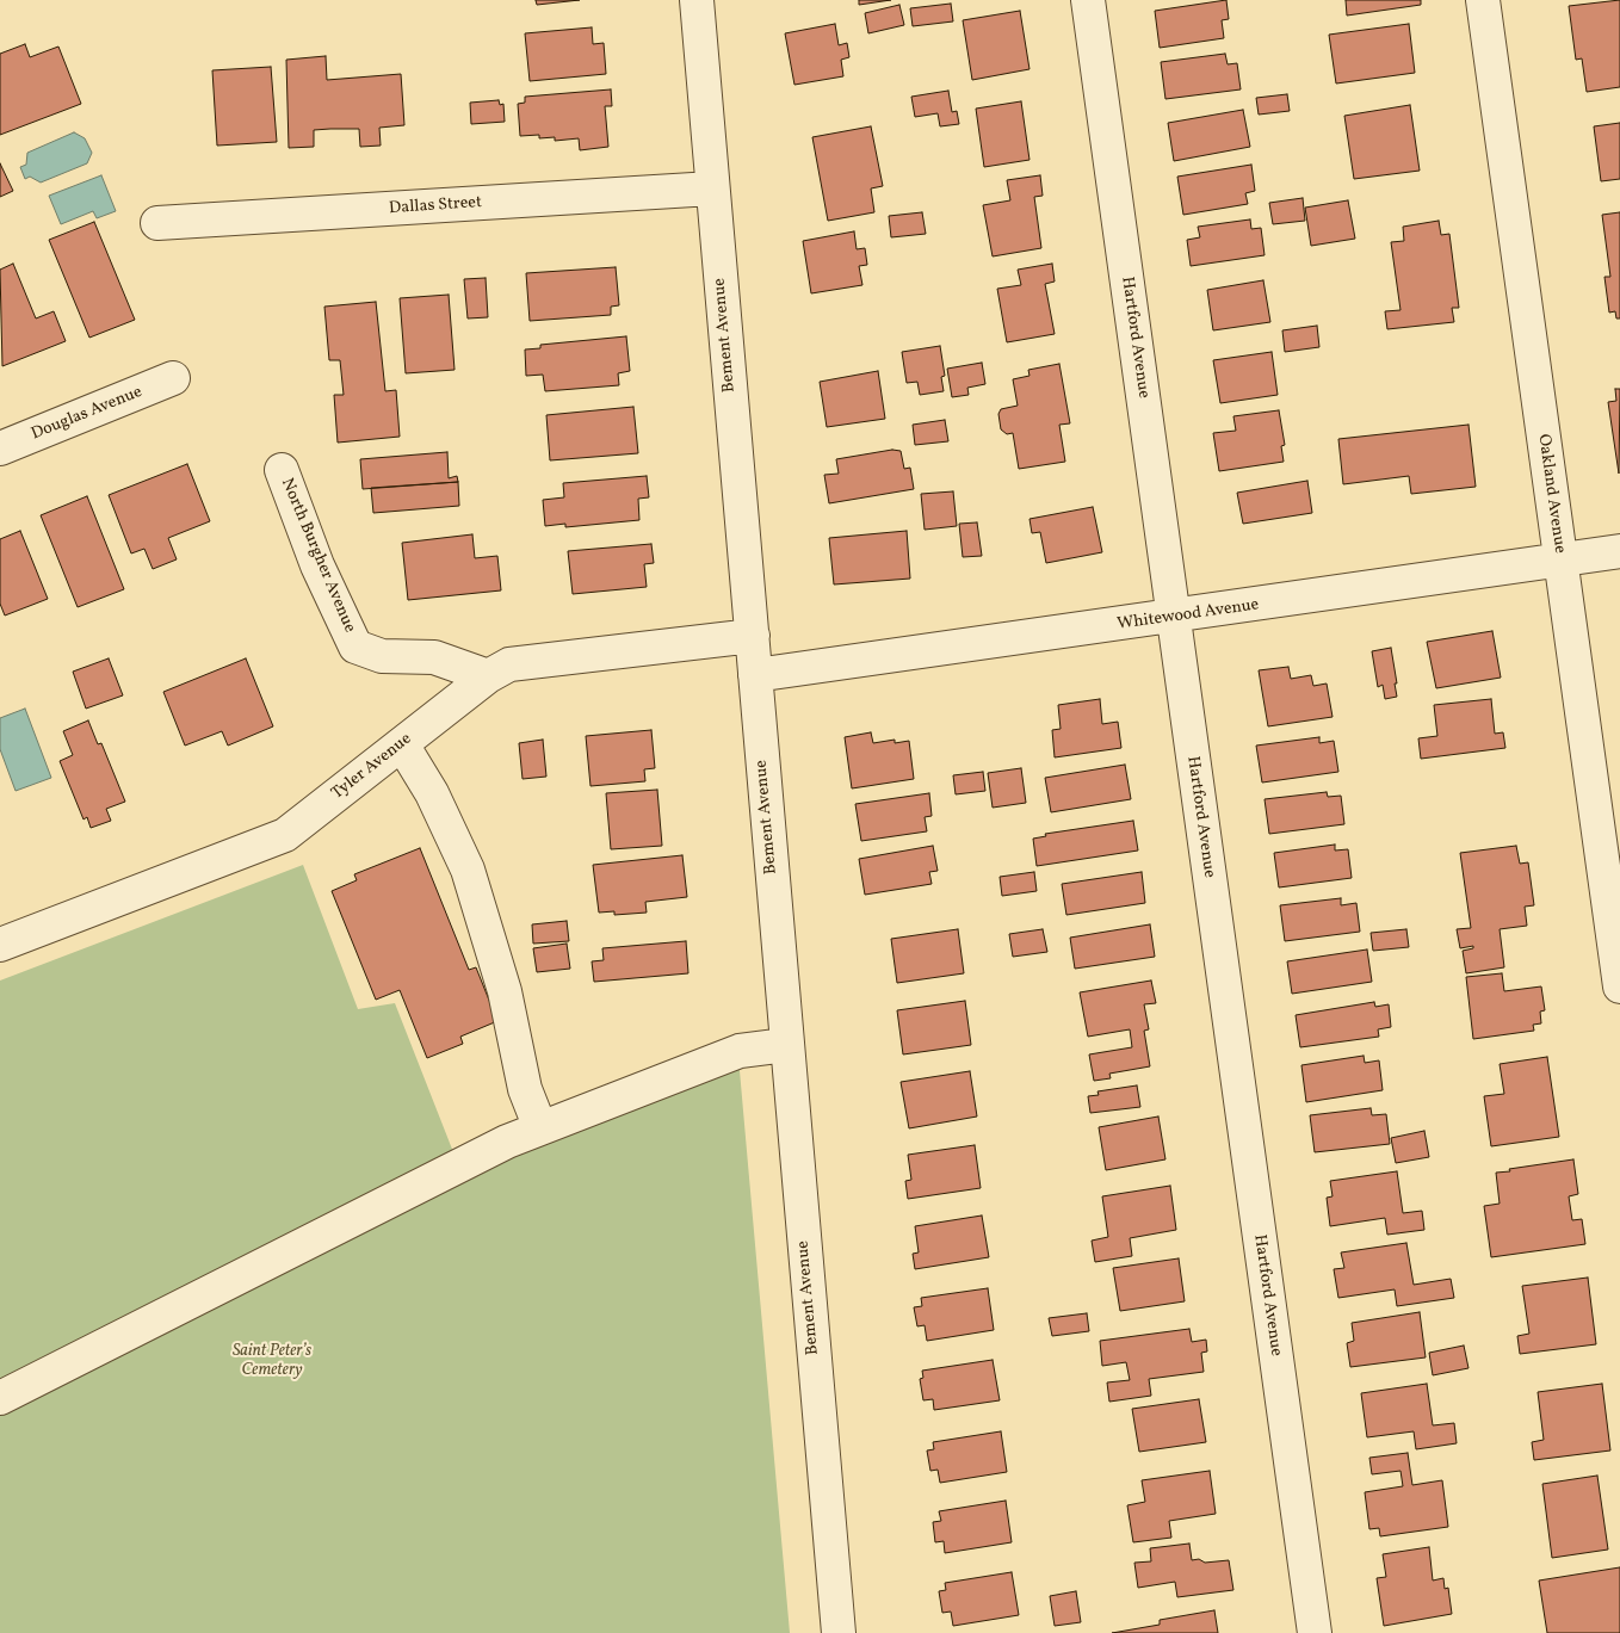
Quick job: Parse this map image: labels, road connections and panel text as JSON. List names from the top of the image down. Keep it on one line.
{"streets":{"street":["Dallas Street","Bement Avenue","Hartford Avenue","Douglas Avenue","Oakland Avenue","North Burgher Avenue","Whitewood Avenue","Tyler Avenue"]},"crossings":[["Dallas Street","Bement Avenue"],["Bement Avenue","Whitewood Avenue"],["Bement Avenue","Tyler Avenue"],["Hartford Avenue","Whitewood Avenue"],["Oakland Avenue","Whitewood Avenue"],["North Burgher Avenue","Tyler Avenue"]],"parks":["Saint Peter’s Cemetery"]}
